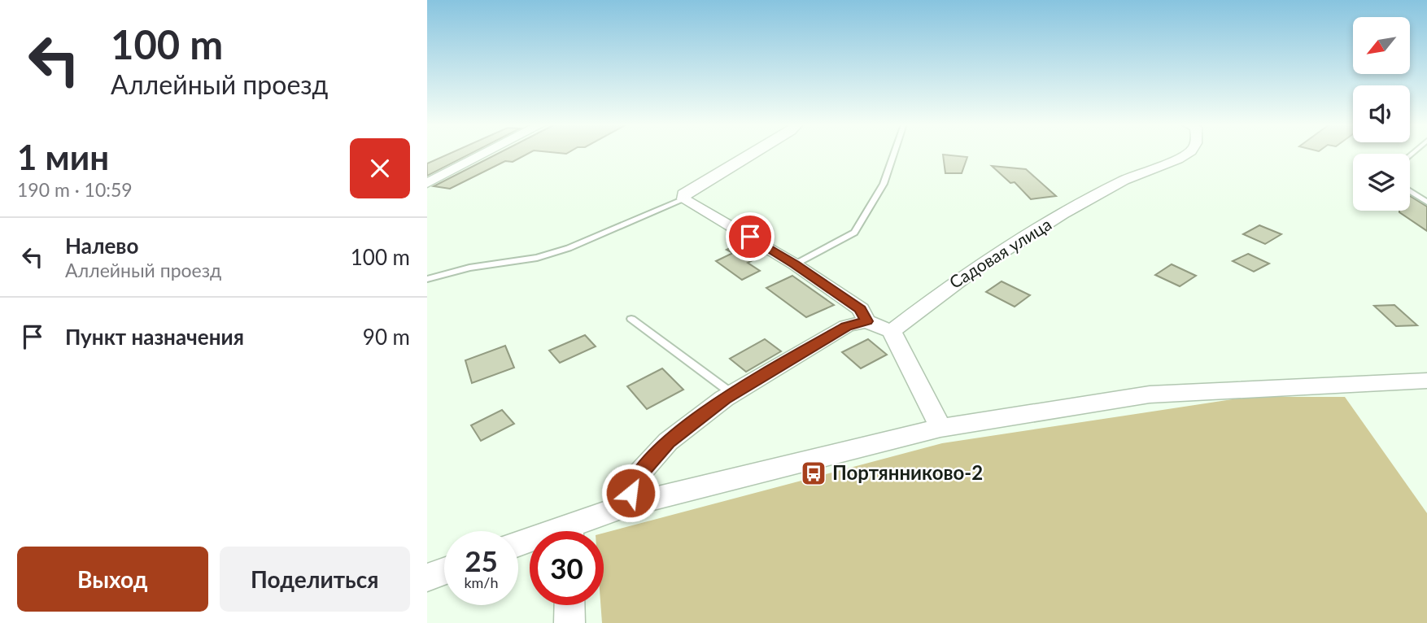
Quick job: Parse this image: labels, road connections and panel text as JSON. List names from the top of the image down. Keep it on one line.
{"streets":{"street":["Садовая улица"]},"places":{"bus stop":["Портянниково-2"]},"north":"bottom left","page":{"turn":["100 m","Аллейный проезд"],"heading":["1 мин","190 m · 10:59"],"list":[{"name":"Налево","note":"Аллейный проезд","value":"100 m"},{"name":"Пункт назначения","value":"90 m"}],"speed":"25 km/h","limit":"30","buttons":["Выход","Поделиться"]}}
